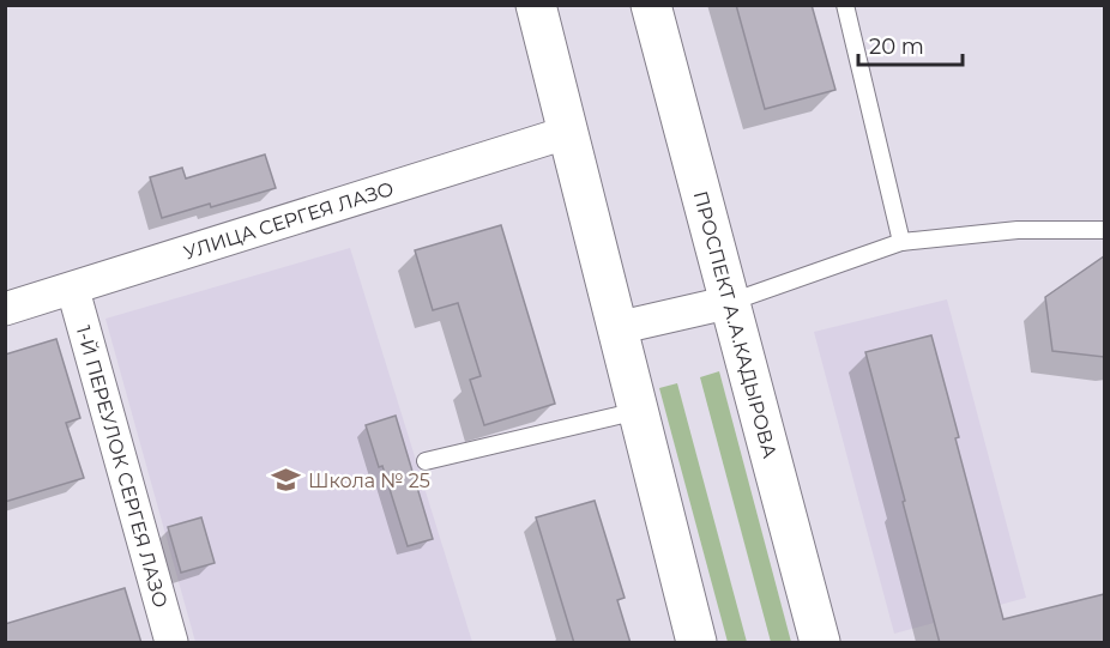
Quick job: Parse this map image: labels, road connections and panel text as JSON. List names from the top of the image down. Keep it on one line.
{"streets":{"street":["УЛИЦА СЕРГЕЯ ЛАЗО","ПРОСПЕКТ А.А.КАДЫРОВА","1-Й ПЕРЕУЛОК СЕРГЕЯ ЛАЗО"]},"crossings":[["УЛИЦА СЕРГЕЯ ЛАЗО","1-Й ПЕРЕУЛОК СЕРГЕЯ ЛАЗО"]],"places":{"school or university":["Школа № 25"]},"scale_bar":"20 m"}
